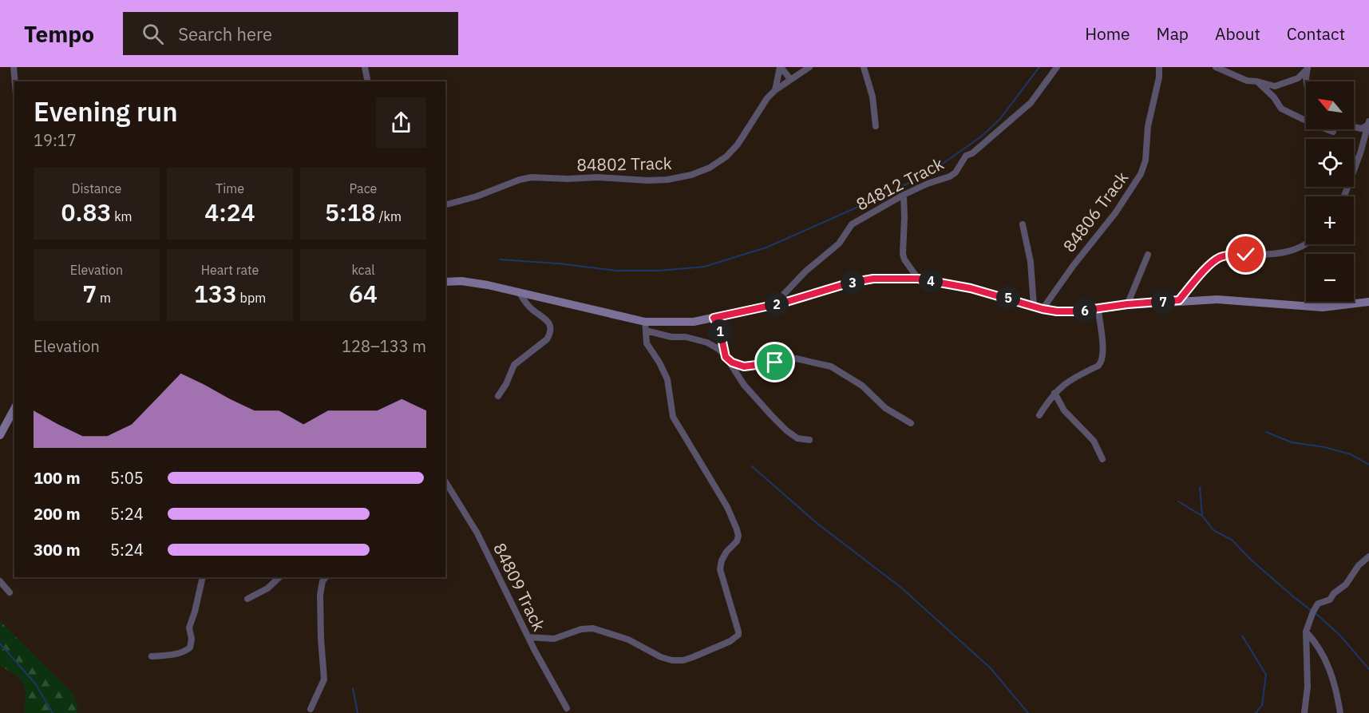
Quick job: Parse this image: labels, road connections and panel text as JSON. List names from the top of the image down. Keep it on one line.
{"streets":{"street":["84802 Track","84812 Track","84806 Track","84809 Track"]},"north":"top left","page":{"header":"Tempo","search":"Search here","nav":["Home","Map","About","Contact"],"map_buttons":["+","−"],"heading":["Evening run","19:17"],"stats":[["Distance","0.83 km"],["Time","4:24"],["Pace","5:18 /km"],["Elevation","7 m"],["Heart rate","133 bpm"],["kcal","64"]],"pins":["4","3","5","7","2","6","1"],"chart":["Elevation","128–133 m"],"list":[{"name":"100 m","note":"5:05"},{"name":"200 m","note":"5:24"},{"name":"300 m","note":"5:24"}]}}
